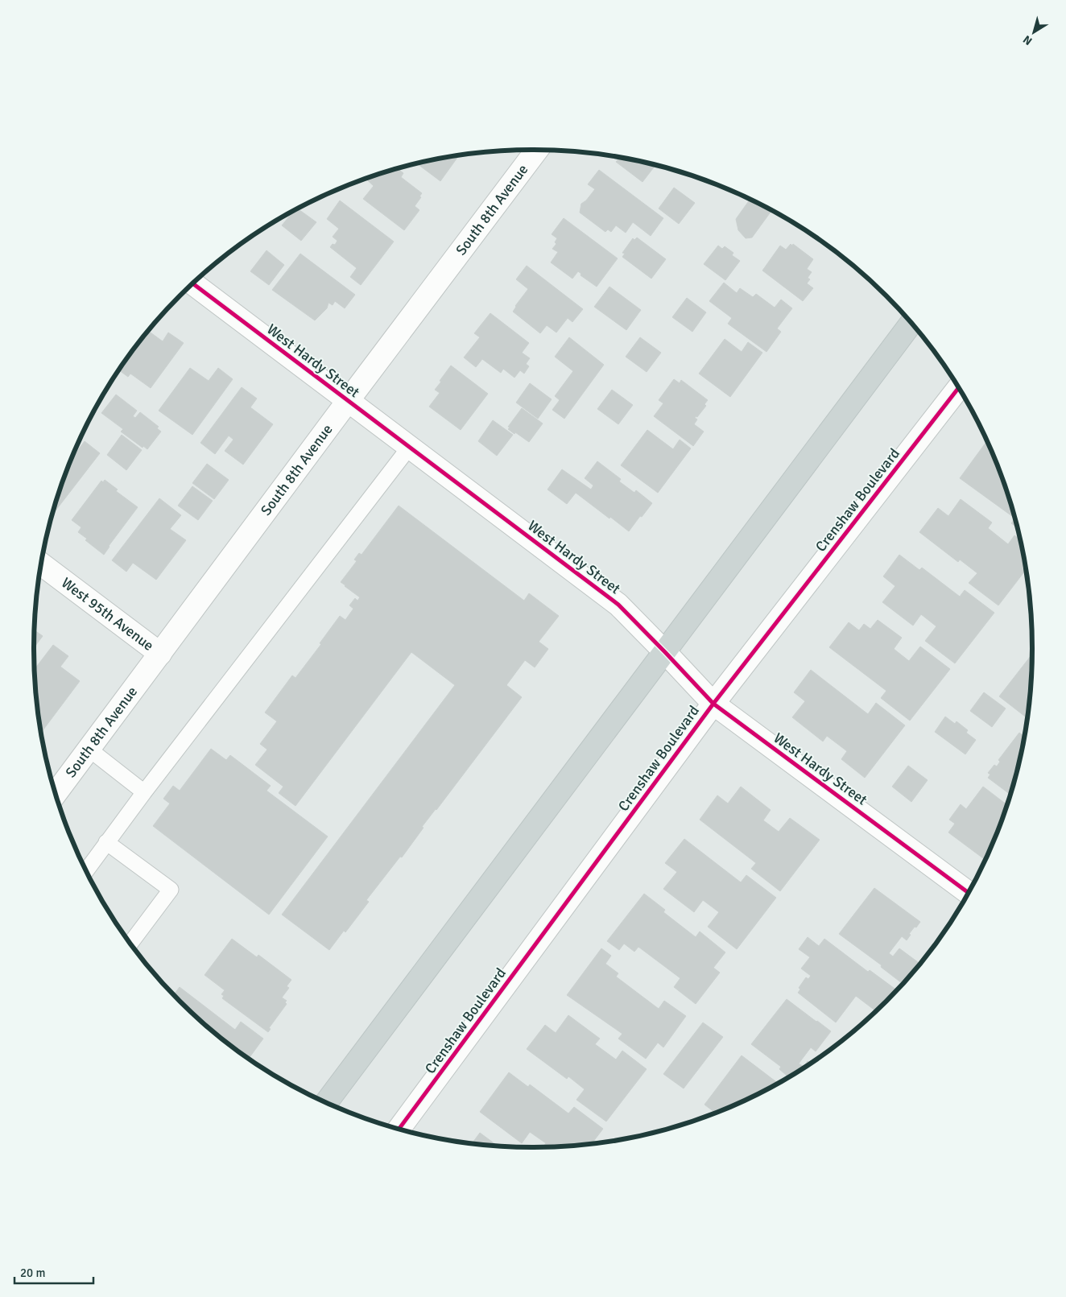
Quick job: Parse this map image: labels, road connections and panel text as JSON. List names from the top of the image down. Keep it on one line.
{"streets":{"street":["South 8th Avenue","West Hardy Street","Crenshaw Boulevard","West 95th Avenue"]},"crossings":[["South 8th Avenue","West Hardy Street"],["South 8th Avenue","West 95th Avenue"],["West Hardy Street","Crenshaw Boulevard"]],"scale_bar":"20 m","north":"bottom left"}
